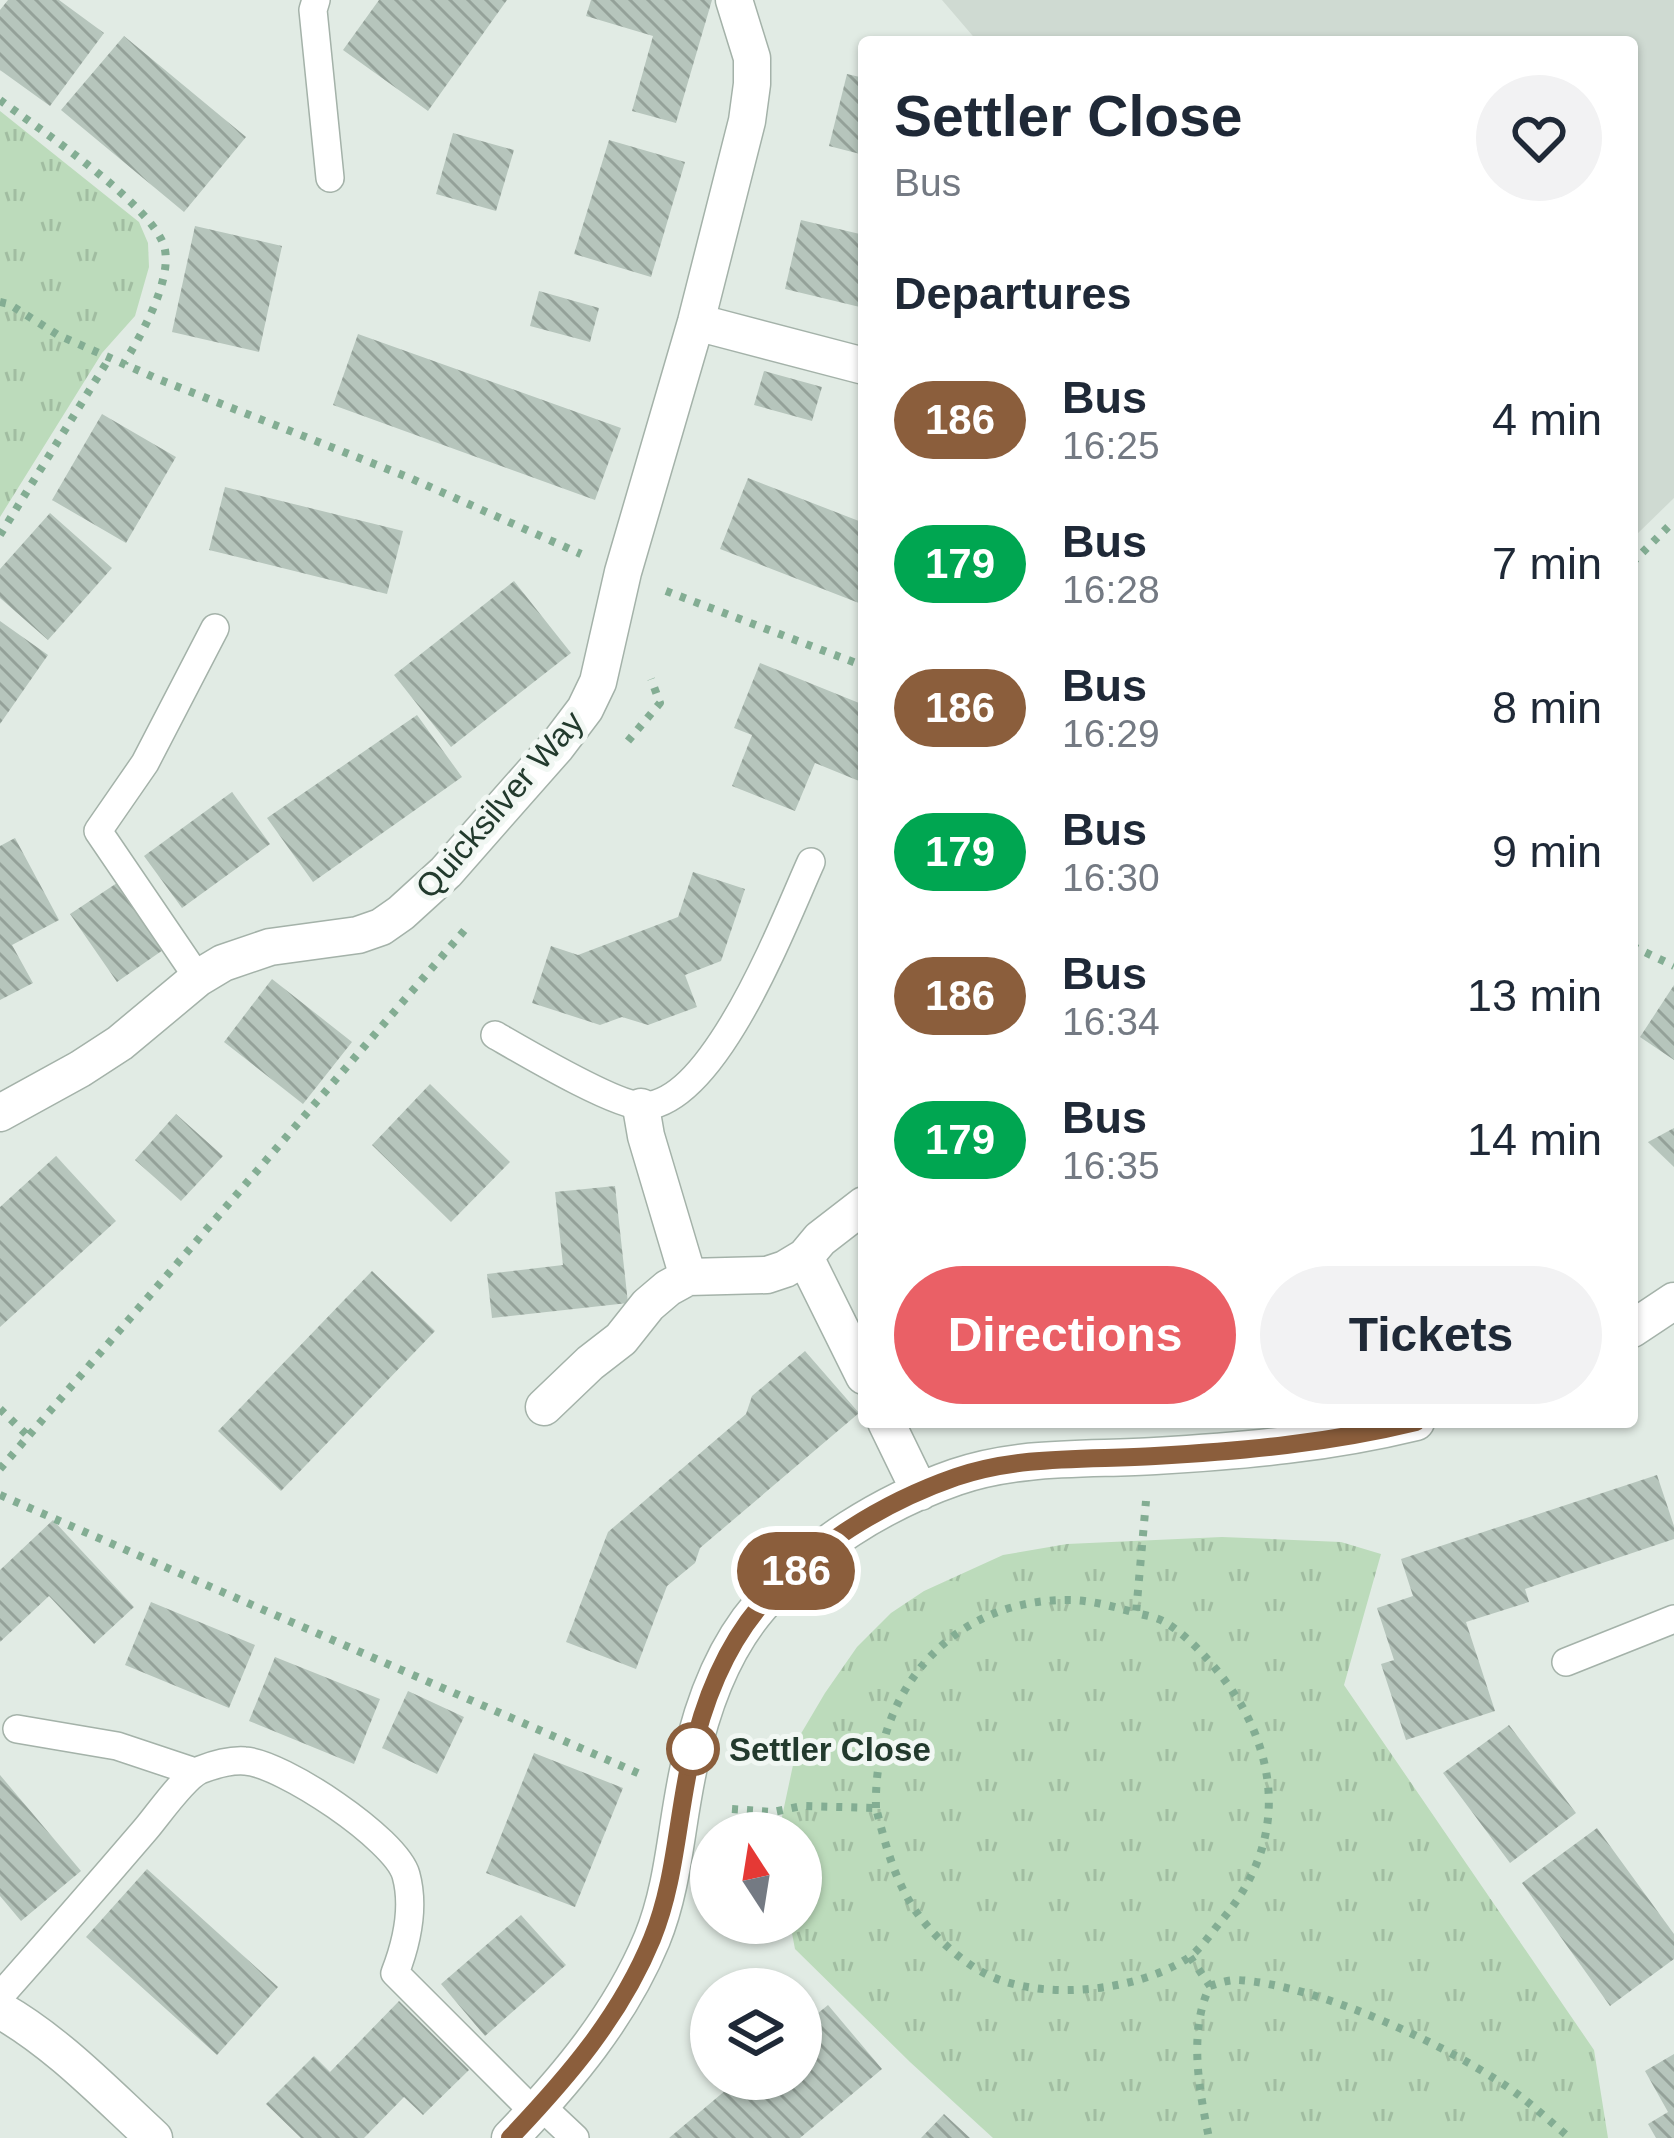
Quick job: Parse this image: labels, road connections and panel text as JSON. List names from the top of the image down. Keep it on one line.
{"streets":{"street":["Quicksilver Way"]},"places":["Settler Close"],"lines":["bus line 186"],"north":"top","page":{"on_map":"186","heading":[["Settler Close","Bus"],"Departures"],"list":[{"mark":"186","name":"Bus","note":"16:25","value":"4 min"},{"mark":"179","name":"Bus","note":"16:28","value":"7 min"},{"mark":"186","name":"Bus","note":"16:29","value":"8 min"},{"mark":"179","name":"Bus","note":"16:30","value":"9 min"},{"mark":"186","name":"Bus","note":"16:34","value":"13 min"},{"mark":"179","name":"Bus","note":"16:35","value":"14 min"}],"buttons":["Directions","Tickets"]}}
